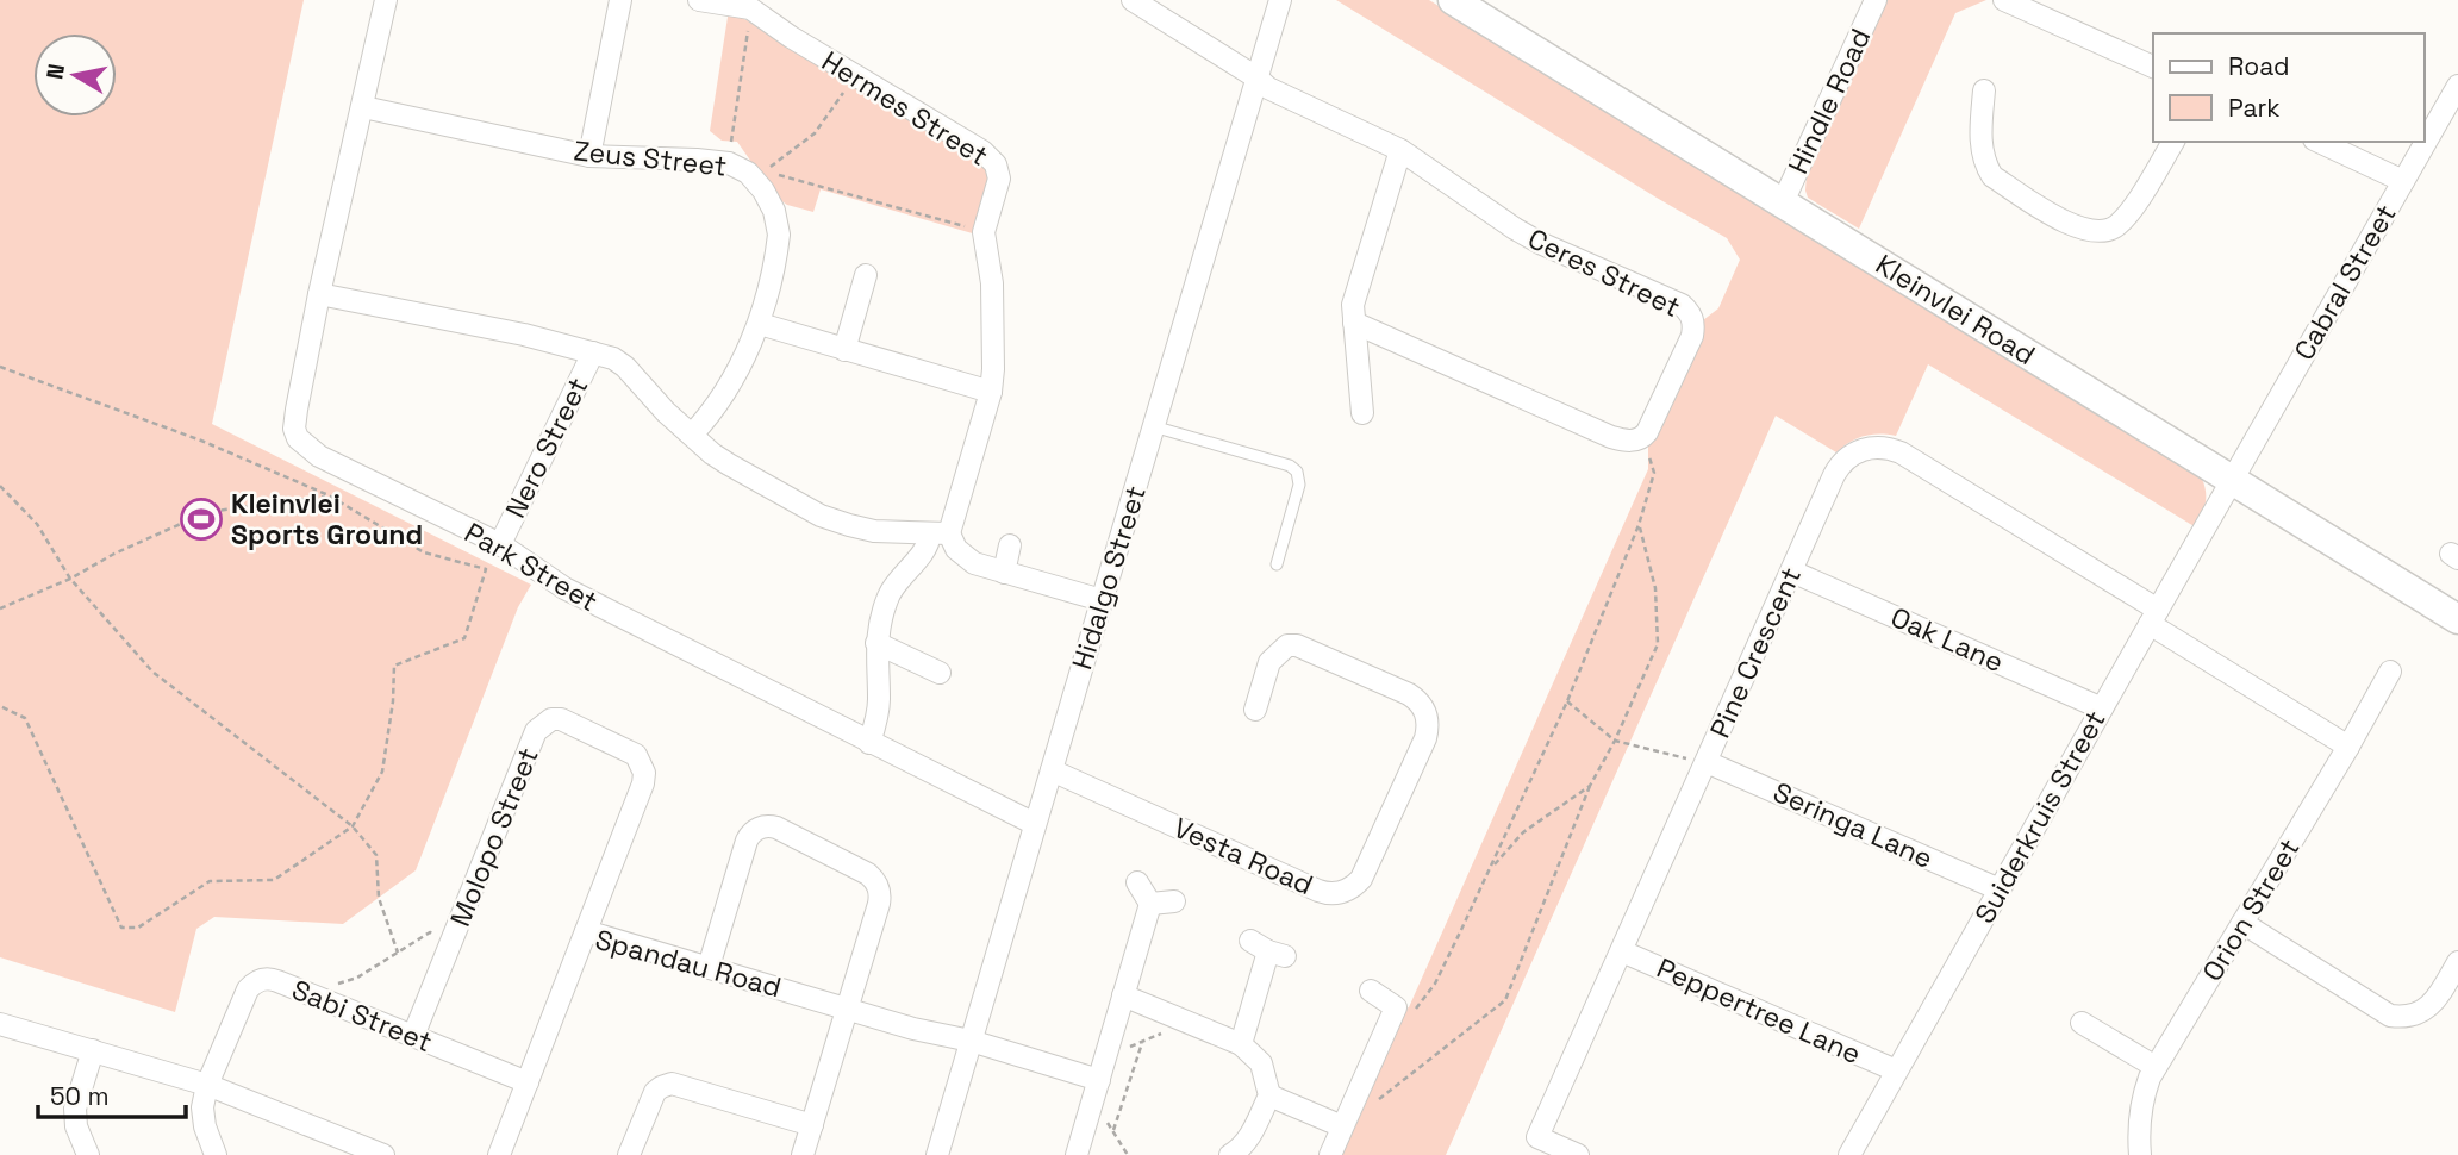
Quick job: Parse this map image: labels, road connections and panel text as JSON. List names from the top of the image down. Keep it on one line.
{"streets":{"street":["Hindle Road","Hermes Street","Zeus Street","Ceres Street","Cabral Street","Kleinvlei Road","Nero Street","Park Street","Hidalgo Street","Oak Lane","Pine Crescent","Suiderkruis Street","Seringa Lane","Molopo Street","Vesta Road","Orion Street","Spandau Road","Peppertree Lane","Sabi Street"]},"crossings":[["Hindle Road","Kleinvlei Road"],["Hermes Street","Park Street"],["Zeus Street","Park Street"],["Ceres Street","Hidalgo Street"],["Cabral Street","Kleinvlei Road"],["Cabral Street","Suiderkruis Street"],["Kleinvlei Road","Suiderkruis Street"],["Nero Street","Park Street"],["Park Street","Hidalgo Street"],["Hidalgo Street","Vesta Road"],["Hidalgo Street","Spandau Road"],["Oak Lane","Pine Crescent"],["Oak Lane","Suiderkruis Street"],["Pine Crescent","Suiderkruis Street"],["Pine Crescent","Seringa Lane"],["Pine Crescent","Orion Street"],["Pine Crescent","Peppertree Lane"],["Suiderkruis Street","Seringa Lane"],["Suiderkruis Street","Peppertree Lane"],["Molopo Street","Spandau Road"],["Molopo Street","Sabi Street"],["Spandau Road","Sabi Street"]],"places":{"sports":["Kleinvlei Sports Ground"]},"legend":["Road","Park"],"scale_bar":"50 m","north":"left"}
